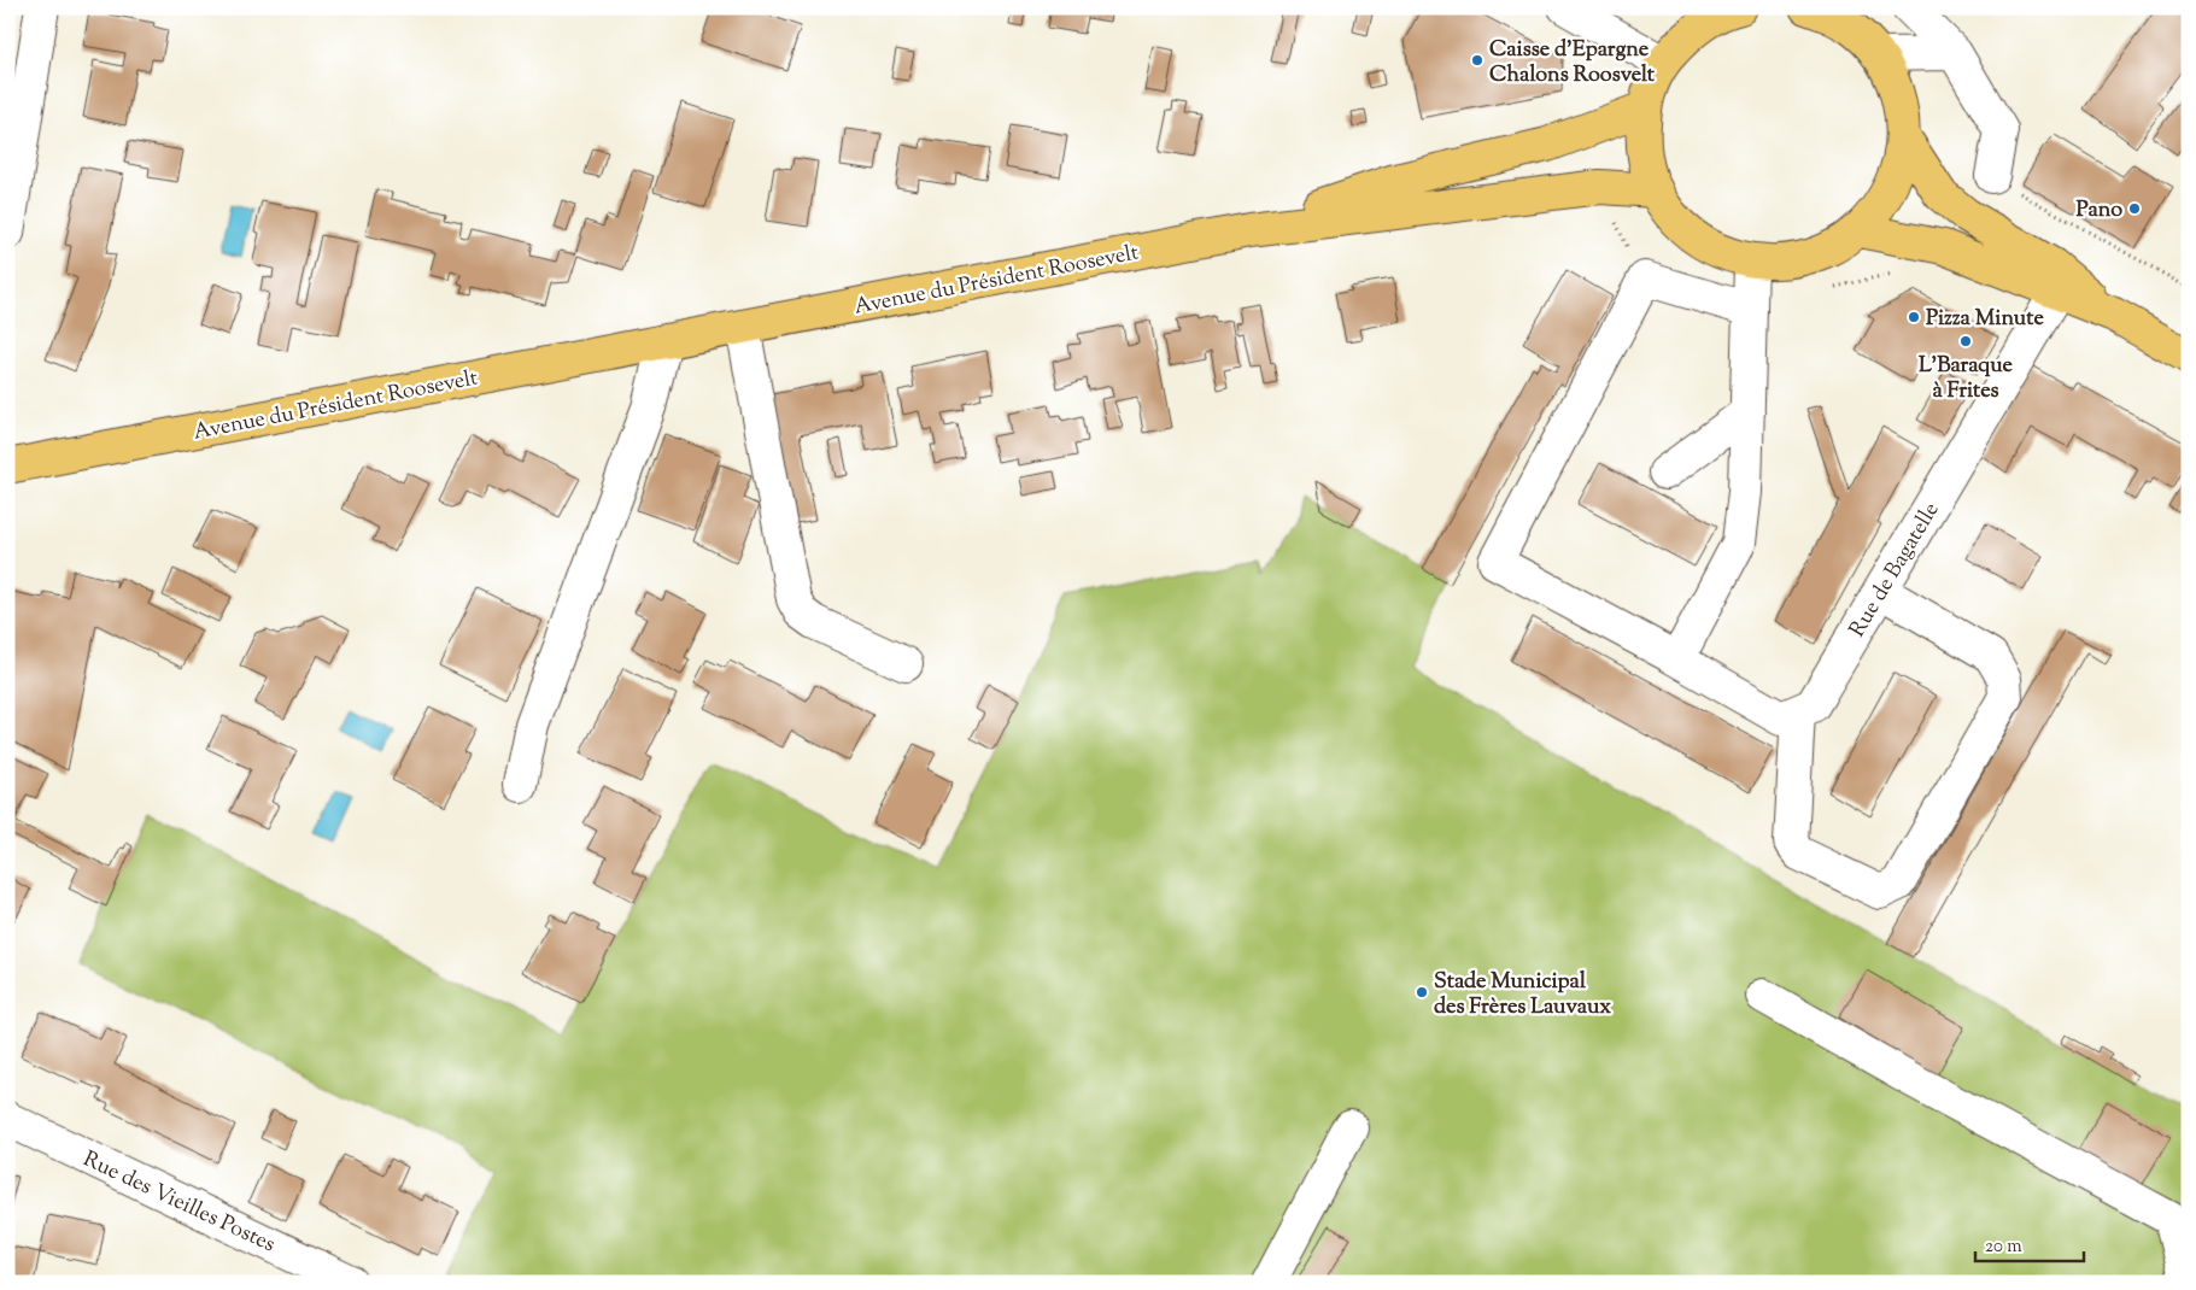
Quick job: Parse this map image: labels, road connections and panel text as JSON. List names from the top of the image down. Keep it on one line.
{"streets":{"main road":["Avenue du Président Roosevelt"],"street":["Rue de Bagatelle","Rue des Vieilles Postes"]},"places":["Caisse d'Epargne Chalons Roosvelt","Pano","Pizza Minute","L'Baraque à Frites","Stade Municipal des Frères Lauvaux"],"scale_bar":"20 m"}
